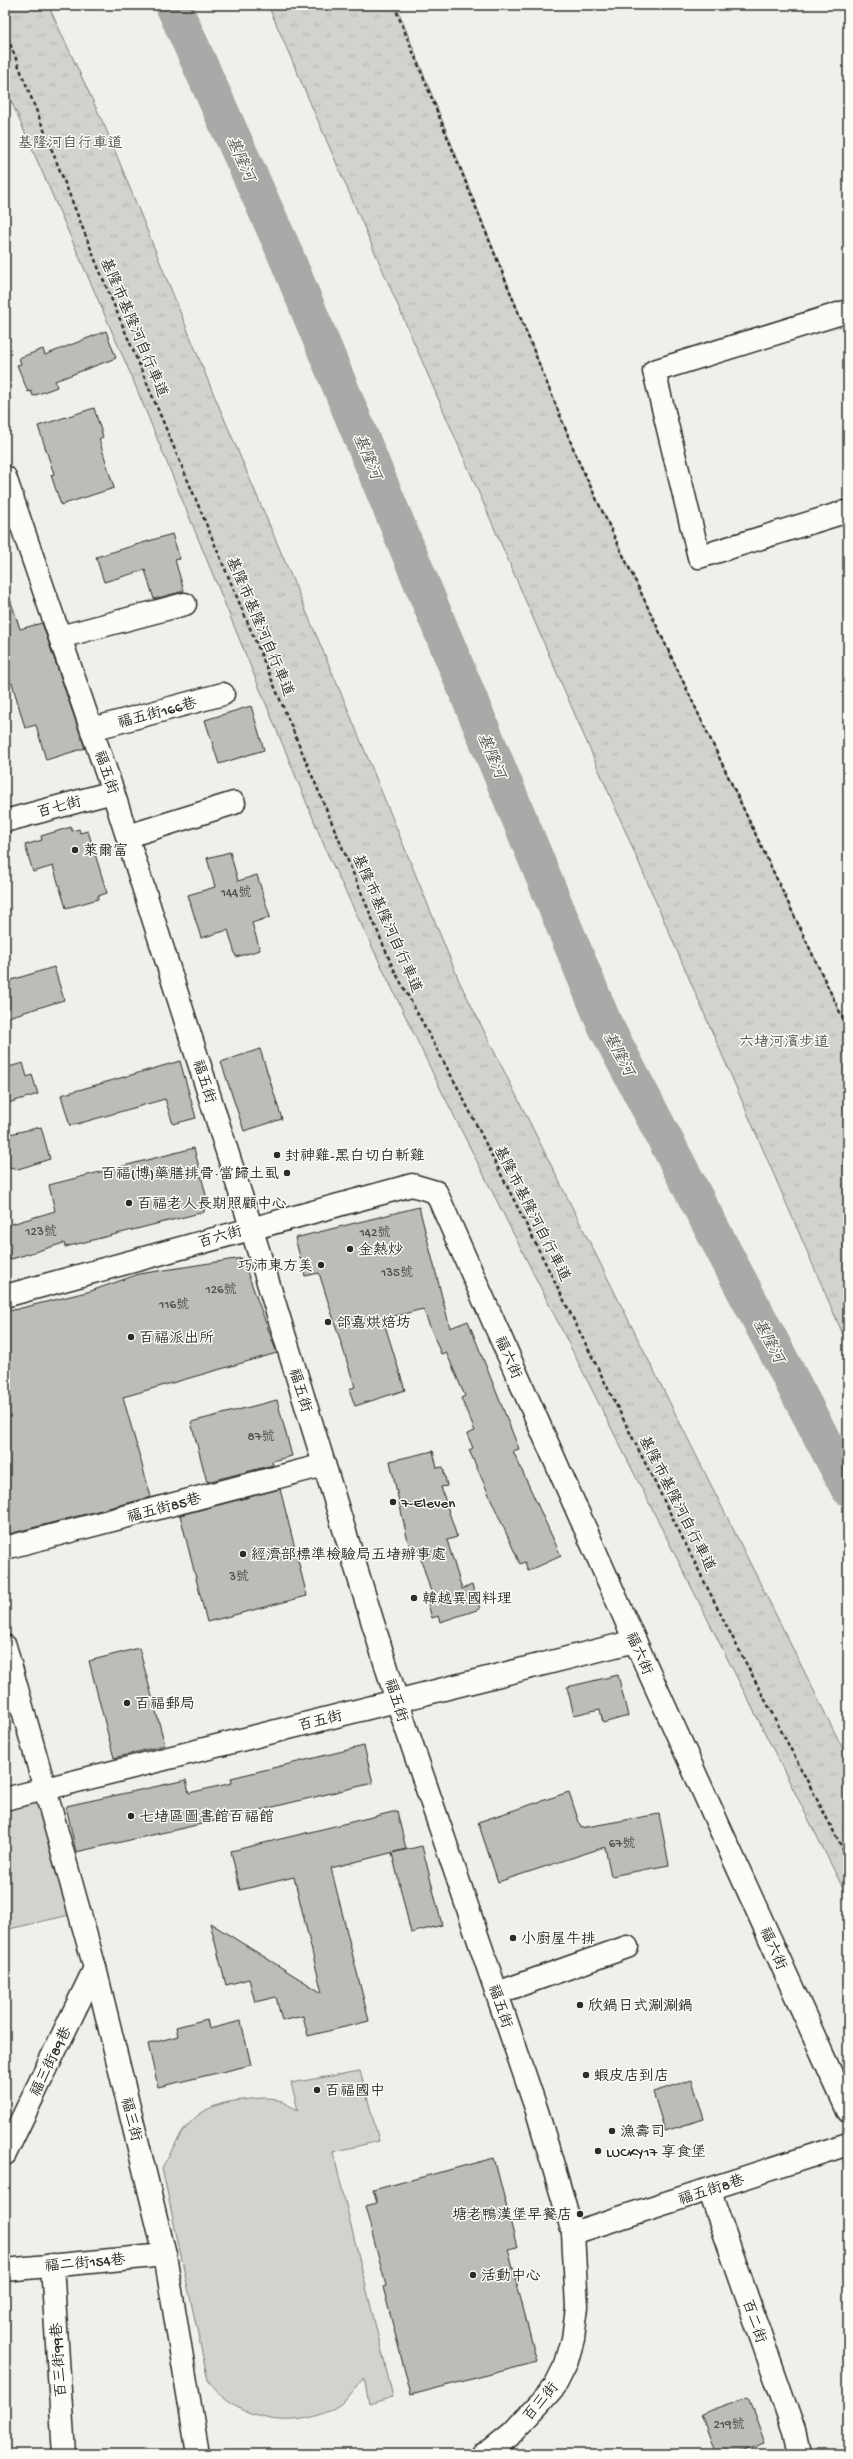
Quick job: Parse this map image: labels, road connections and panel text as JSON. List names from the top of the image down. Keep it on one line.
{"streets":{"street":["福五街166巷","福五街","百七街","百六街","福六街","福五街85巷","百五街","福三街89巷","福三街","福五街8巷","福二街154巷","百二街","百三街99巷","百三街"],"path":["基隆市基隆河自行車道"]},"crossings":[["福五街166巷","福五街"],["福五街","百七街"],["福五街","百六街"],["福五街","福五街85巷"],["福五街","百五街"],["福五街","福五街8巷"],["福五街","百三街"],["百六街","福六街"],["福六街","百五街"],["百五街","福三街"],["福三街89巷","福三街"],["福三街","福二街154巷"],["福五街8巷","百二街"],["福二街154巷","百三街99巷"]],"water":["基隆河"],"parks":["基隆河自行車道","六堵河濱步道"],"places":["萊爾富","封神雞-黑白切白斬雞","百福(博)藥膳排骨·當歸土虱","百福老人長期照顧中心","金熱炒","巧沛東方美","郃嘉烘焙坊","百福派出所","7-Eleven","經濟部標準檢驗局五堵辦事處","韓越異國料理","百福郵局","七堵區圖書館百福館","小廚屋牛排","欣鍋日式涮涮鍋","蝦皮店到店","百福國中","漁壽司","LUCKY17 享食堡","塘老鴨漢堡早餐店","活動中心"],"house_numbers":["144號","123號","142號","135號","126號","116號","87號","3號","67號","219號"]}
